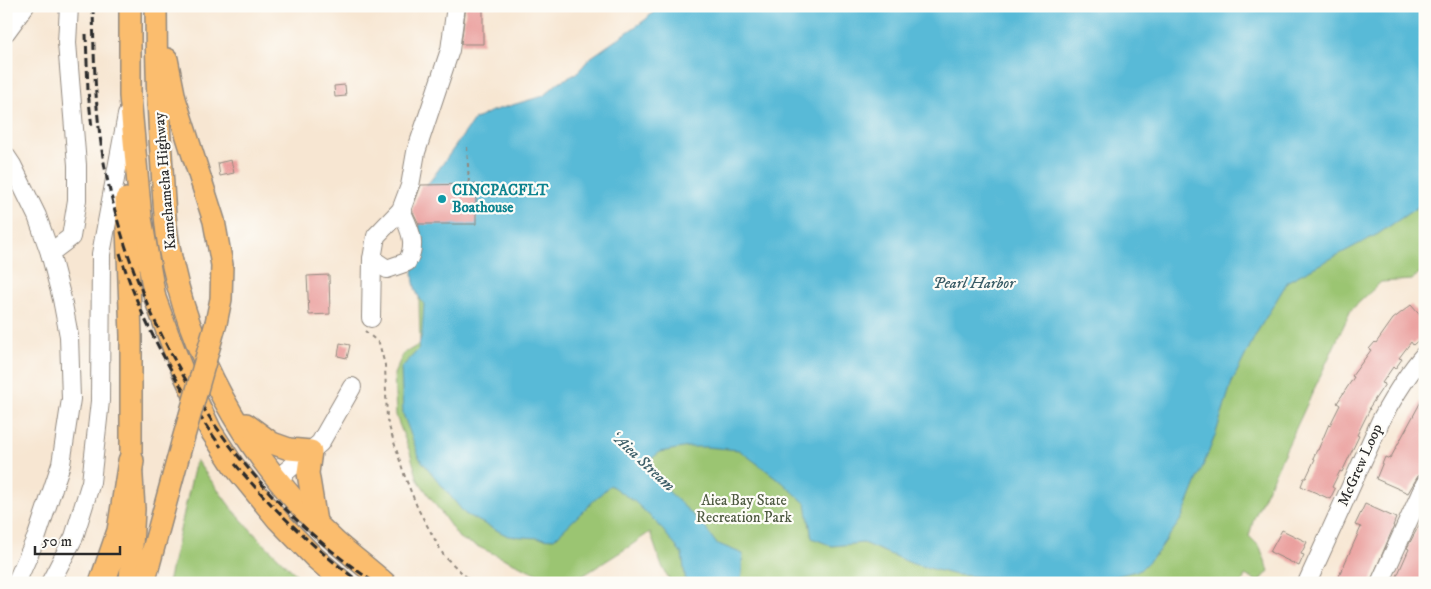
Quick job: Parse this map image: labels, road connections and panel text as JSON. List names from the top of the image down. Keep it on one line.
{"streets":{"main road":["Kamehameha Highway"],"street":["McGrew Loop"]},"water":["Pearl Harbor","ʻAiea Stream"],"parks":["Aiea Bay State Recreation Park"],"places":["CINCPACFLT Boathouse"],"scale_bar":"50 m"}
